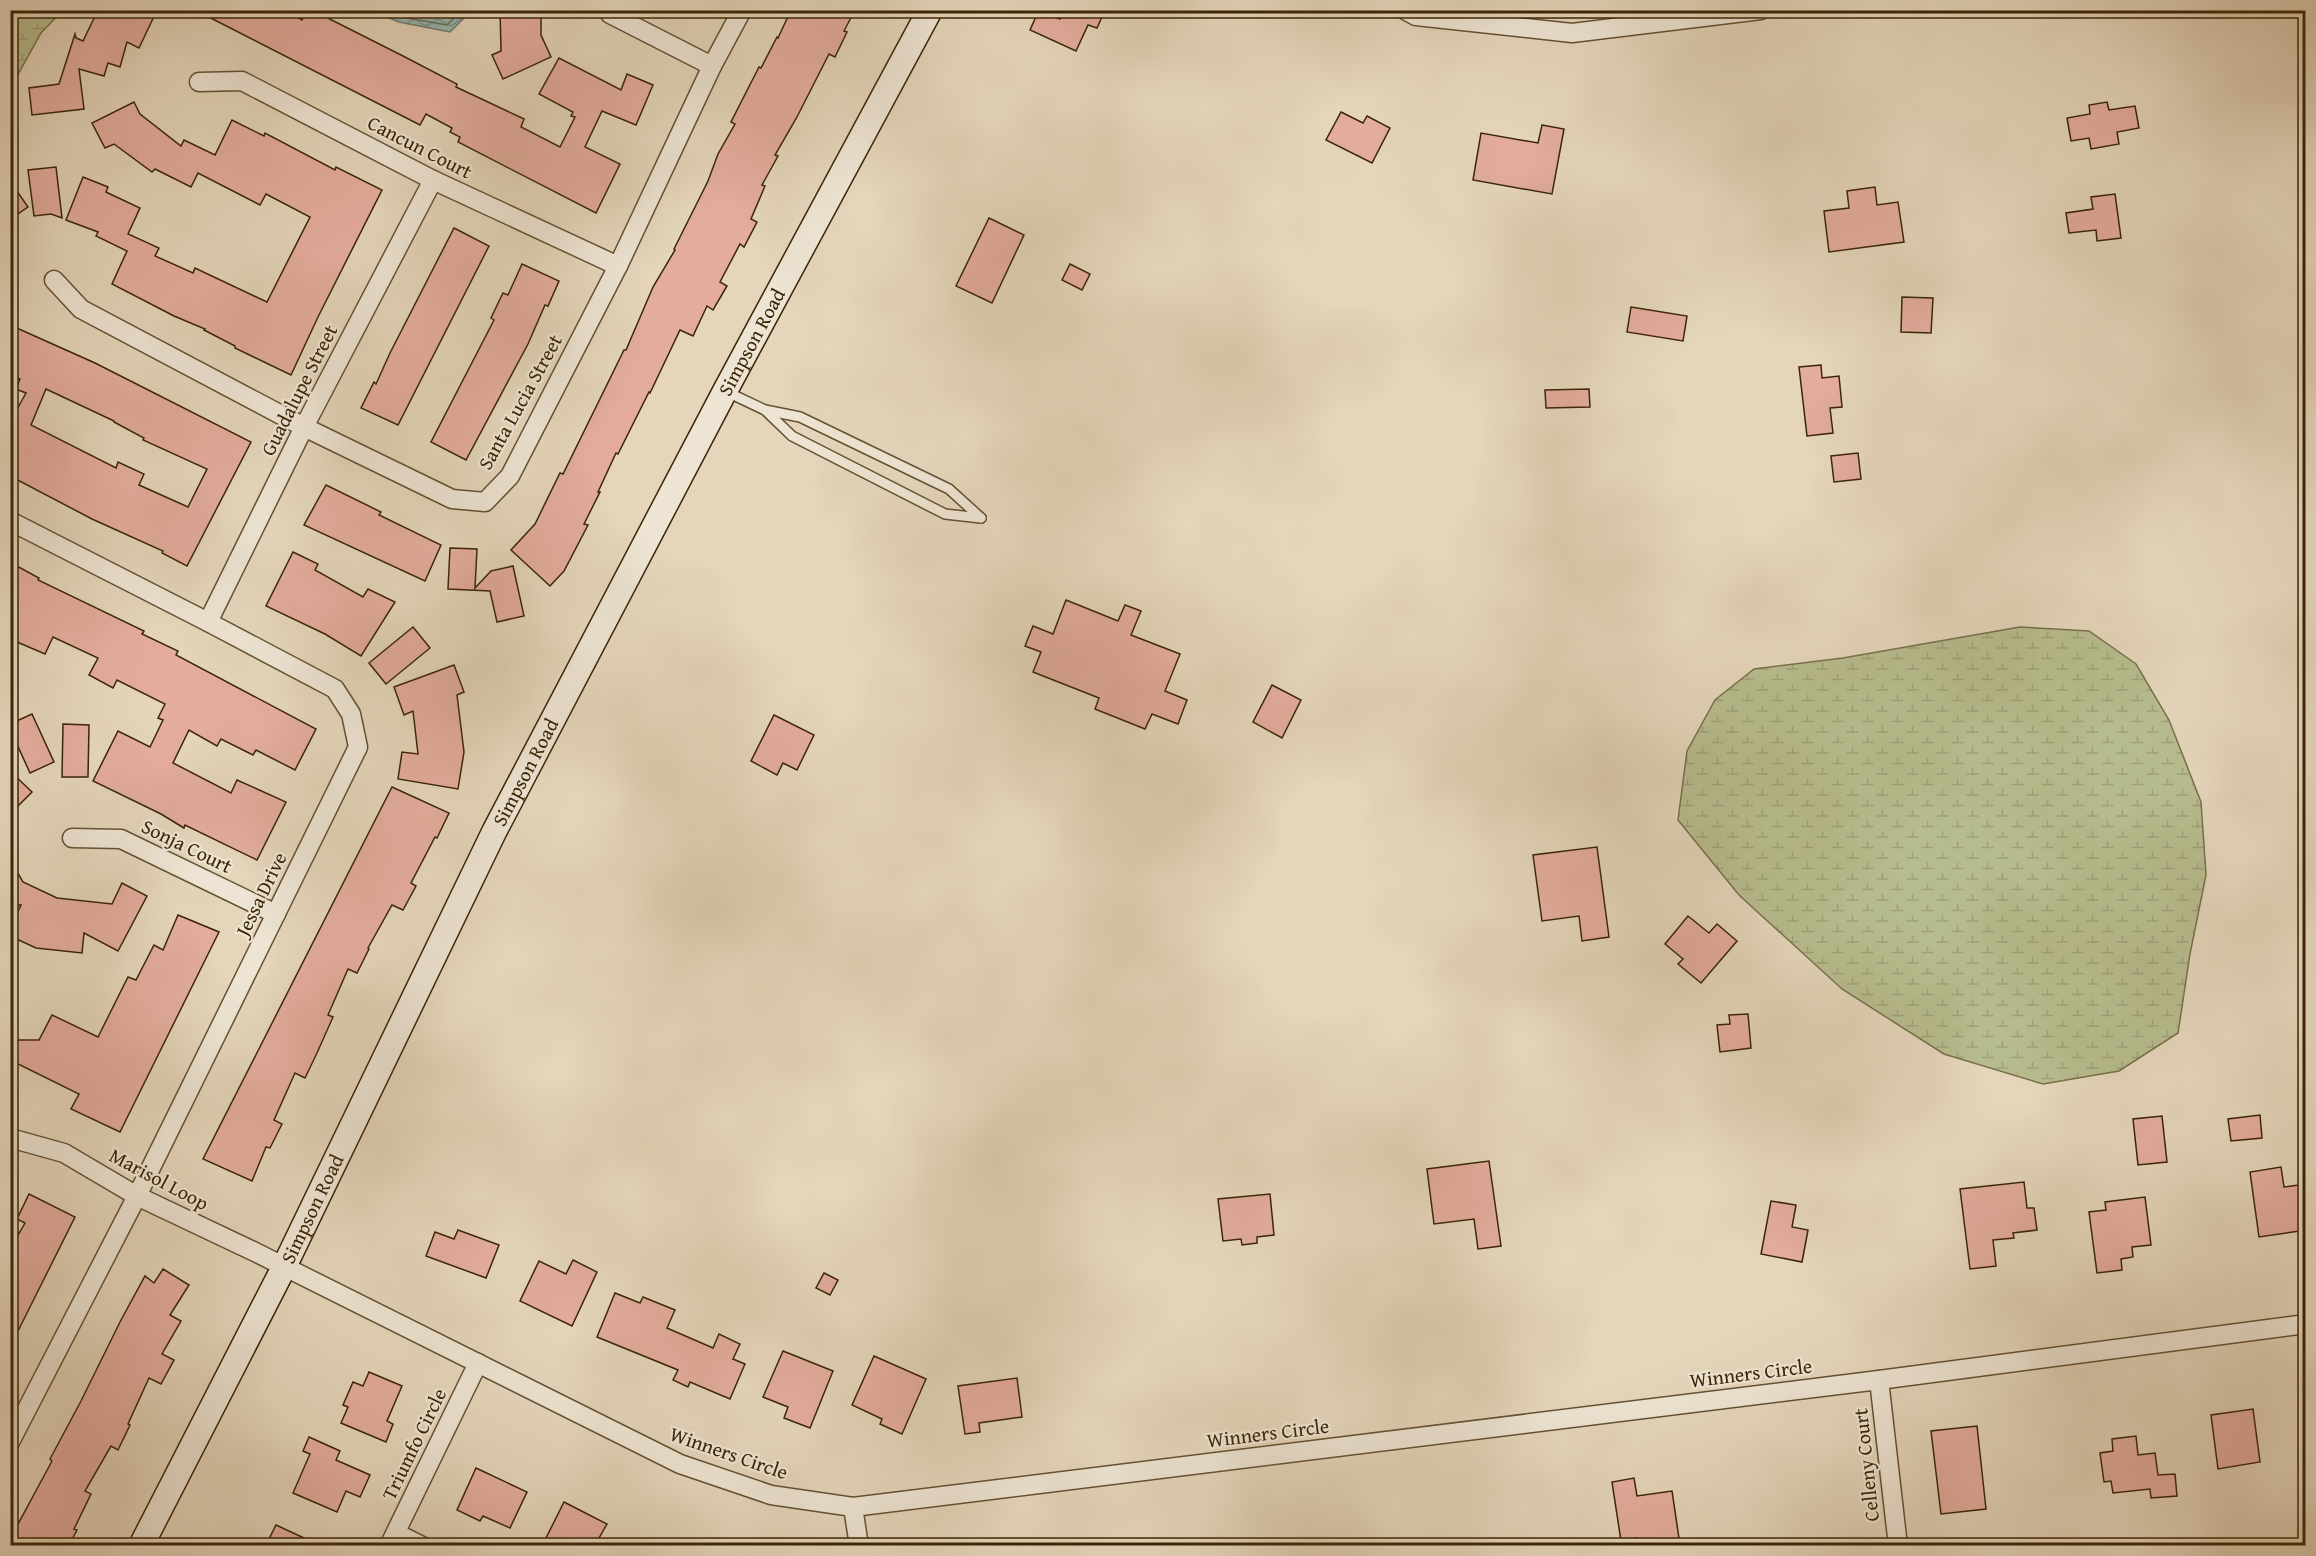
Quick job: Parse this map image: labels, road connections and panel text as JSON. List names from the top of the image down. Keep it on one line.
{"streets":{"main road":["Simpson Road"],"street":["Cancun Court","Guadalupe Street","Santa Lucia Street","Sonja Court","Jessa Drive","Marisol Loop","Winners Circle","Triumfo Circle","Celleny Court"]},"crossings":[["Cancun Court","Guadalupe Street"],["Cancun Court","Santa Lucia Street"],["Simpson Road","Marisol Loop"],["Simpson Road","Winners Circle"],["Guadalupe Street","Santa Lucia Street"],["Guadalupe Street","Jessa Drive"],["Sonja Court","Jessa Drive"],["Jessa Drive","Marisol Loop"],["Marisol Loop","Winners Circle"],["Winners Circle","Triumfo Circle"],["Winners Circle","Celleny Court"]]}
